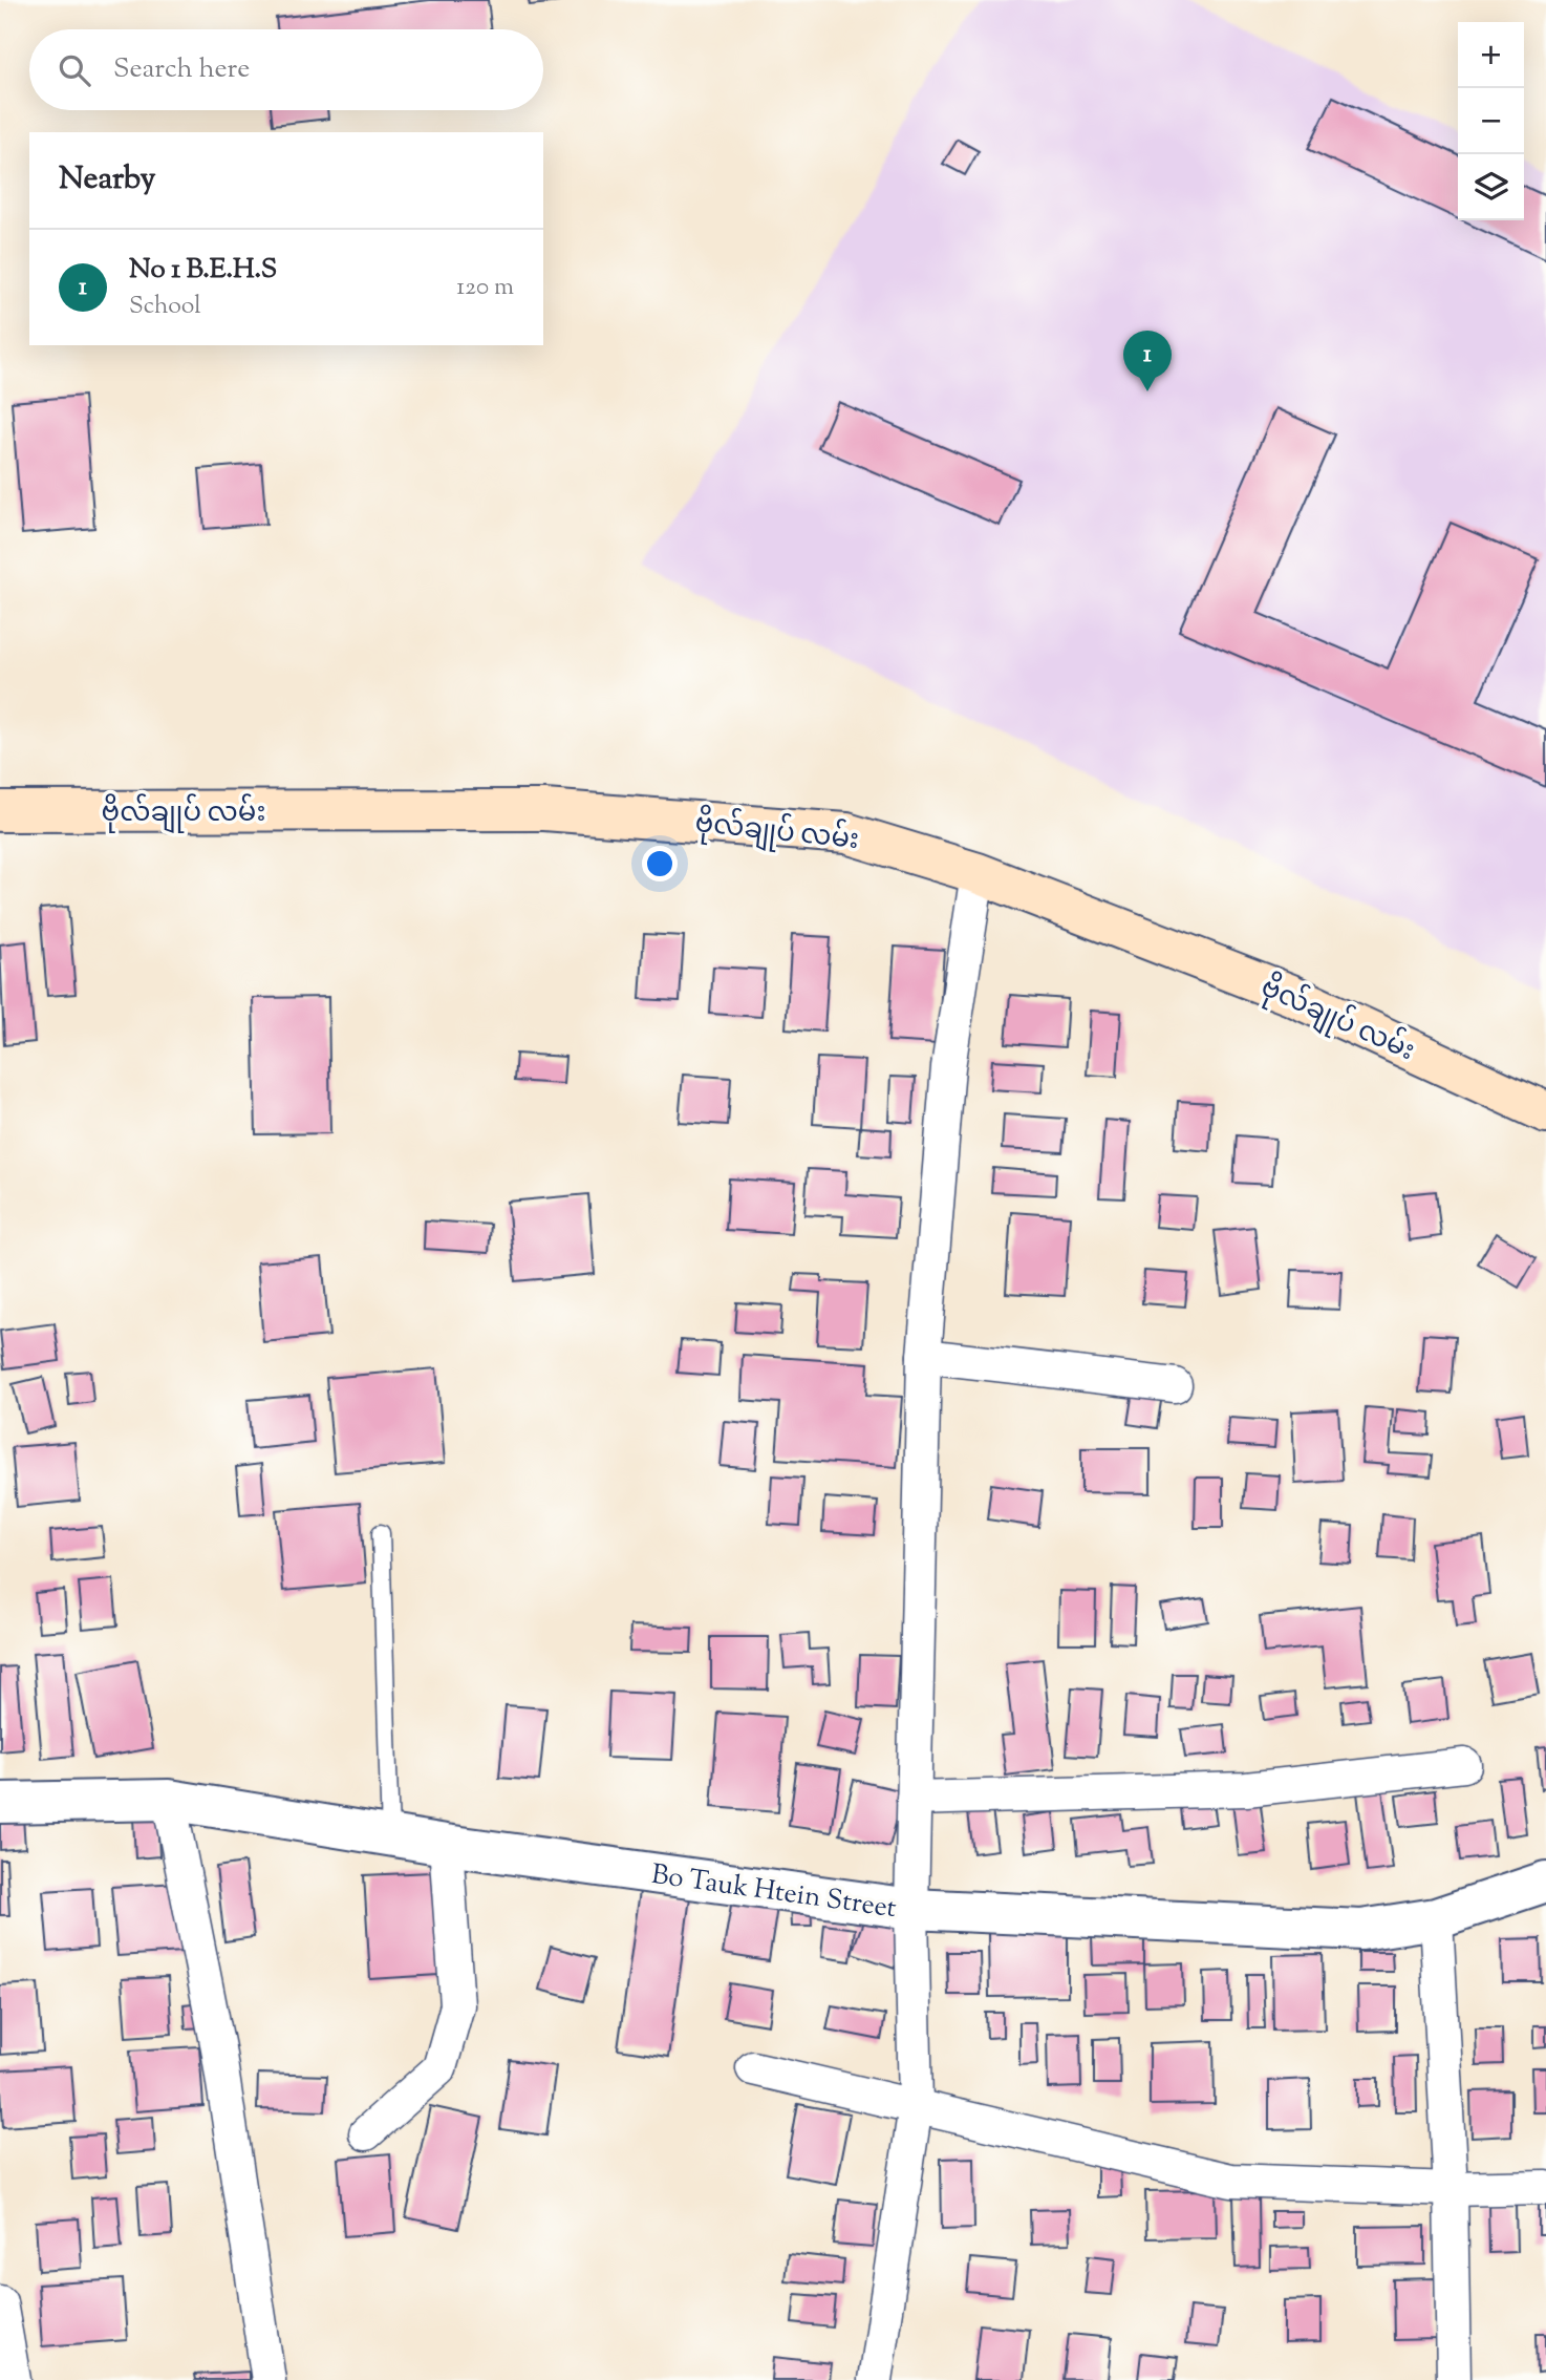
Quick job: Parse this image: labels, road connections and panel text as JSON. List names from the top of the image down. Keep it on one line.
{"streets":{"main road":["ဗိုလ်ချုပ် လမ်း"],"street":["Bo Tauk Htein Street"]},"page":{"map_buttons":["+","−"],"search":"Search here","heading":"Nearby","list":[{"mark":"1","name":"No 1 B.E.H.S","note":"School","value":"120 m"}],"pins":"1"}}
